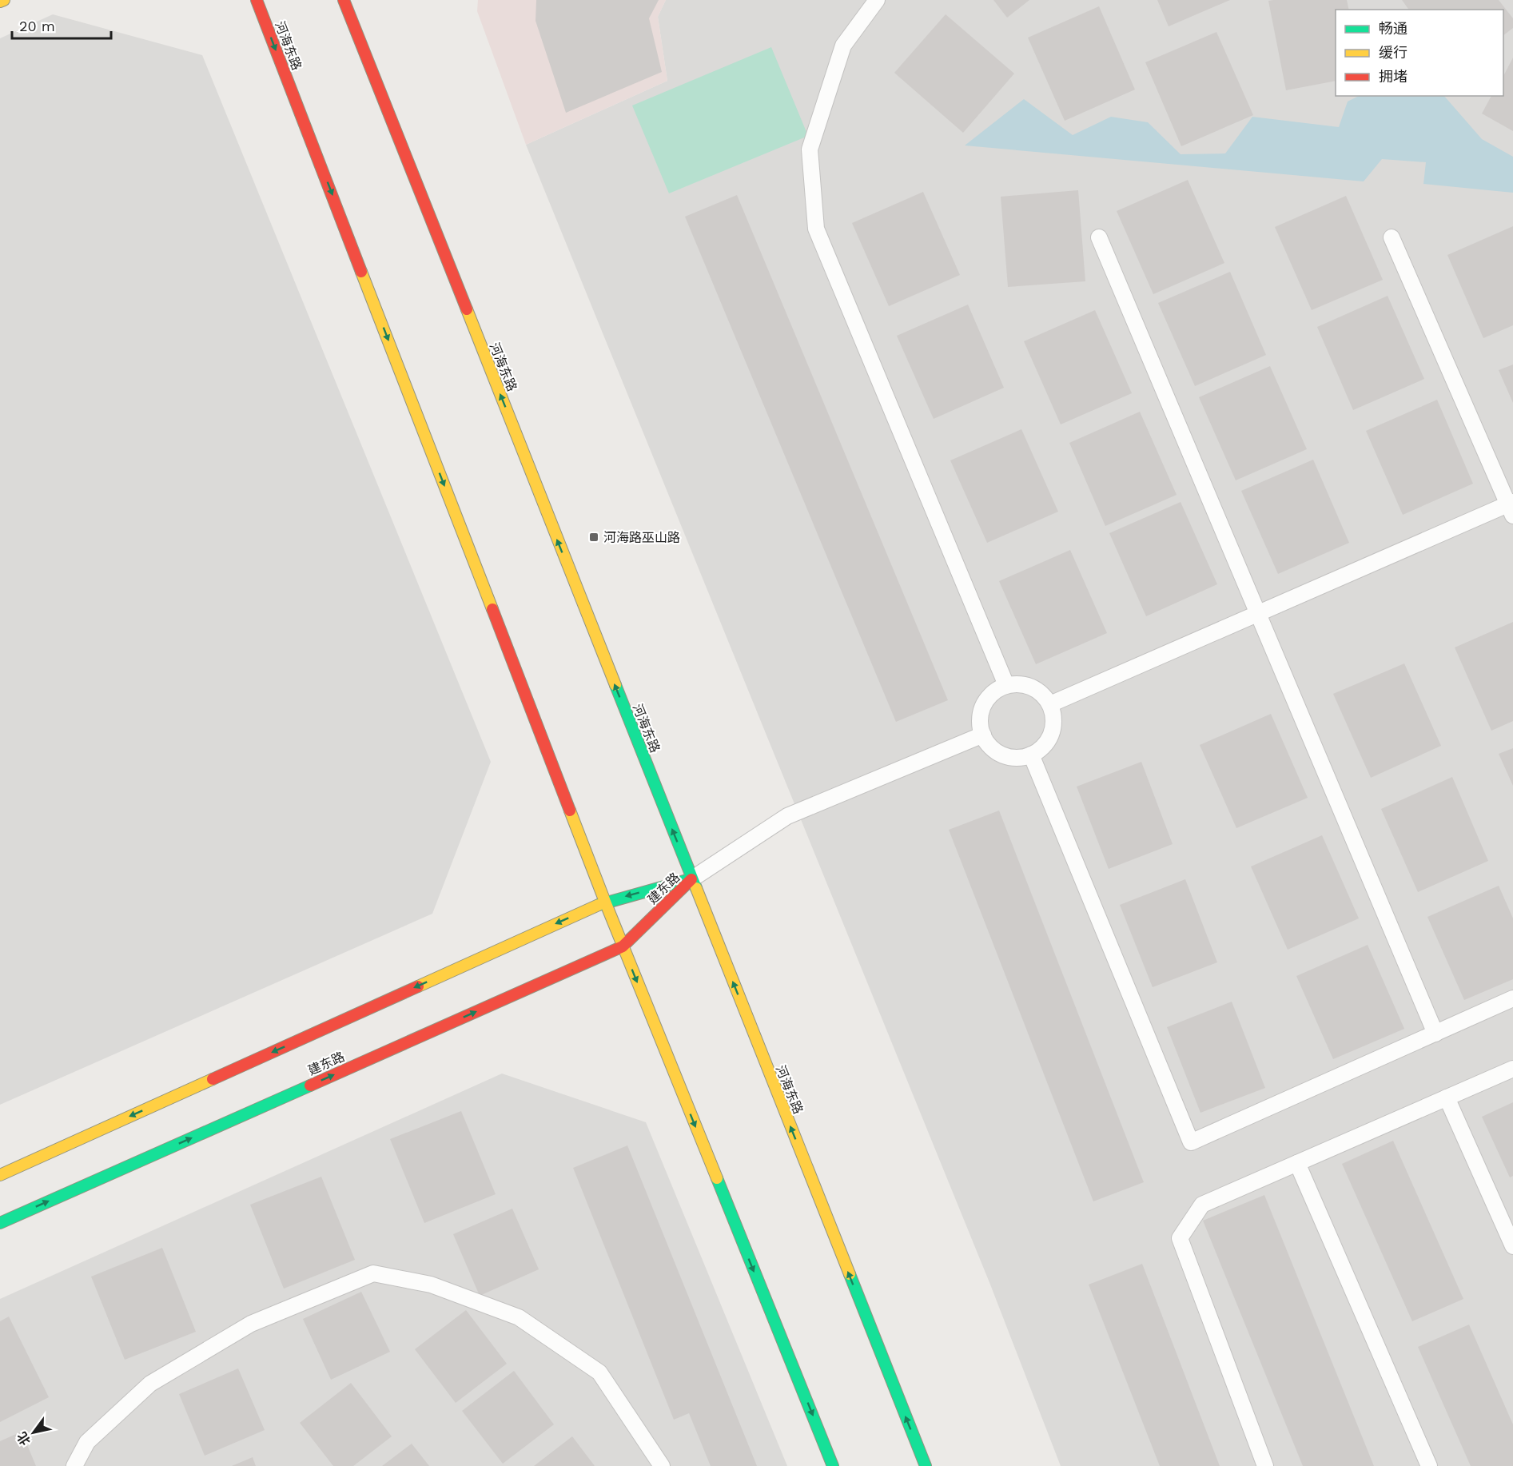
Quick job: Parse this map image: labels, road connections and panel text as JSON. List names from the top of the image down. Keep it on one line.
{"streets":{"main road":["河海东路","建东路"]},"crossings":[["河海东路","建东路"]],"places":{"transit":["河海路巫山路"]},"legend":["畅通","缓行","拥堵"],"scale_bar":"20 m","north":"bottom left"}
